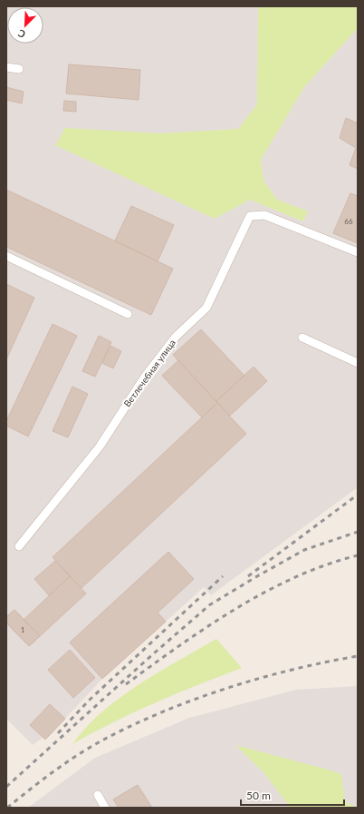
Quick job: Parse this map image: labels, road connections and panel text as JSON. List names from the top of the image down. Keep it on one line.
{"streets":{"lane":["Ветлечебная улица"]},"house_numbers":["66","1"],"scale_bar":"50 m","north":"bottom left"}
